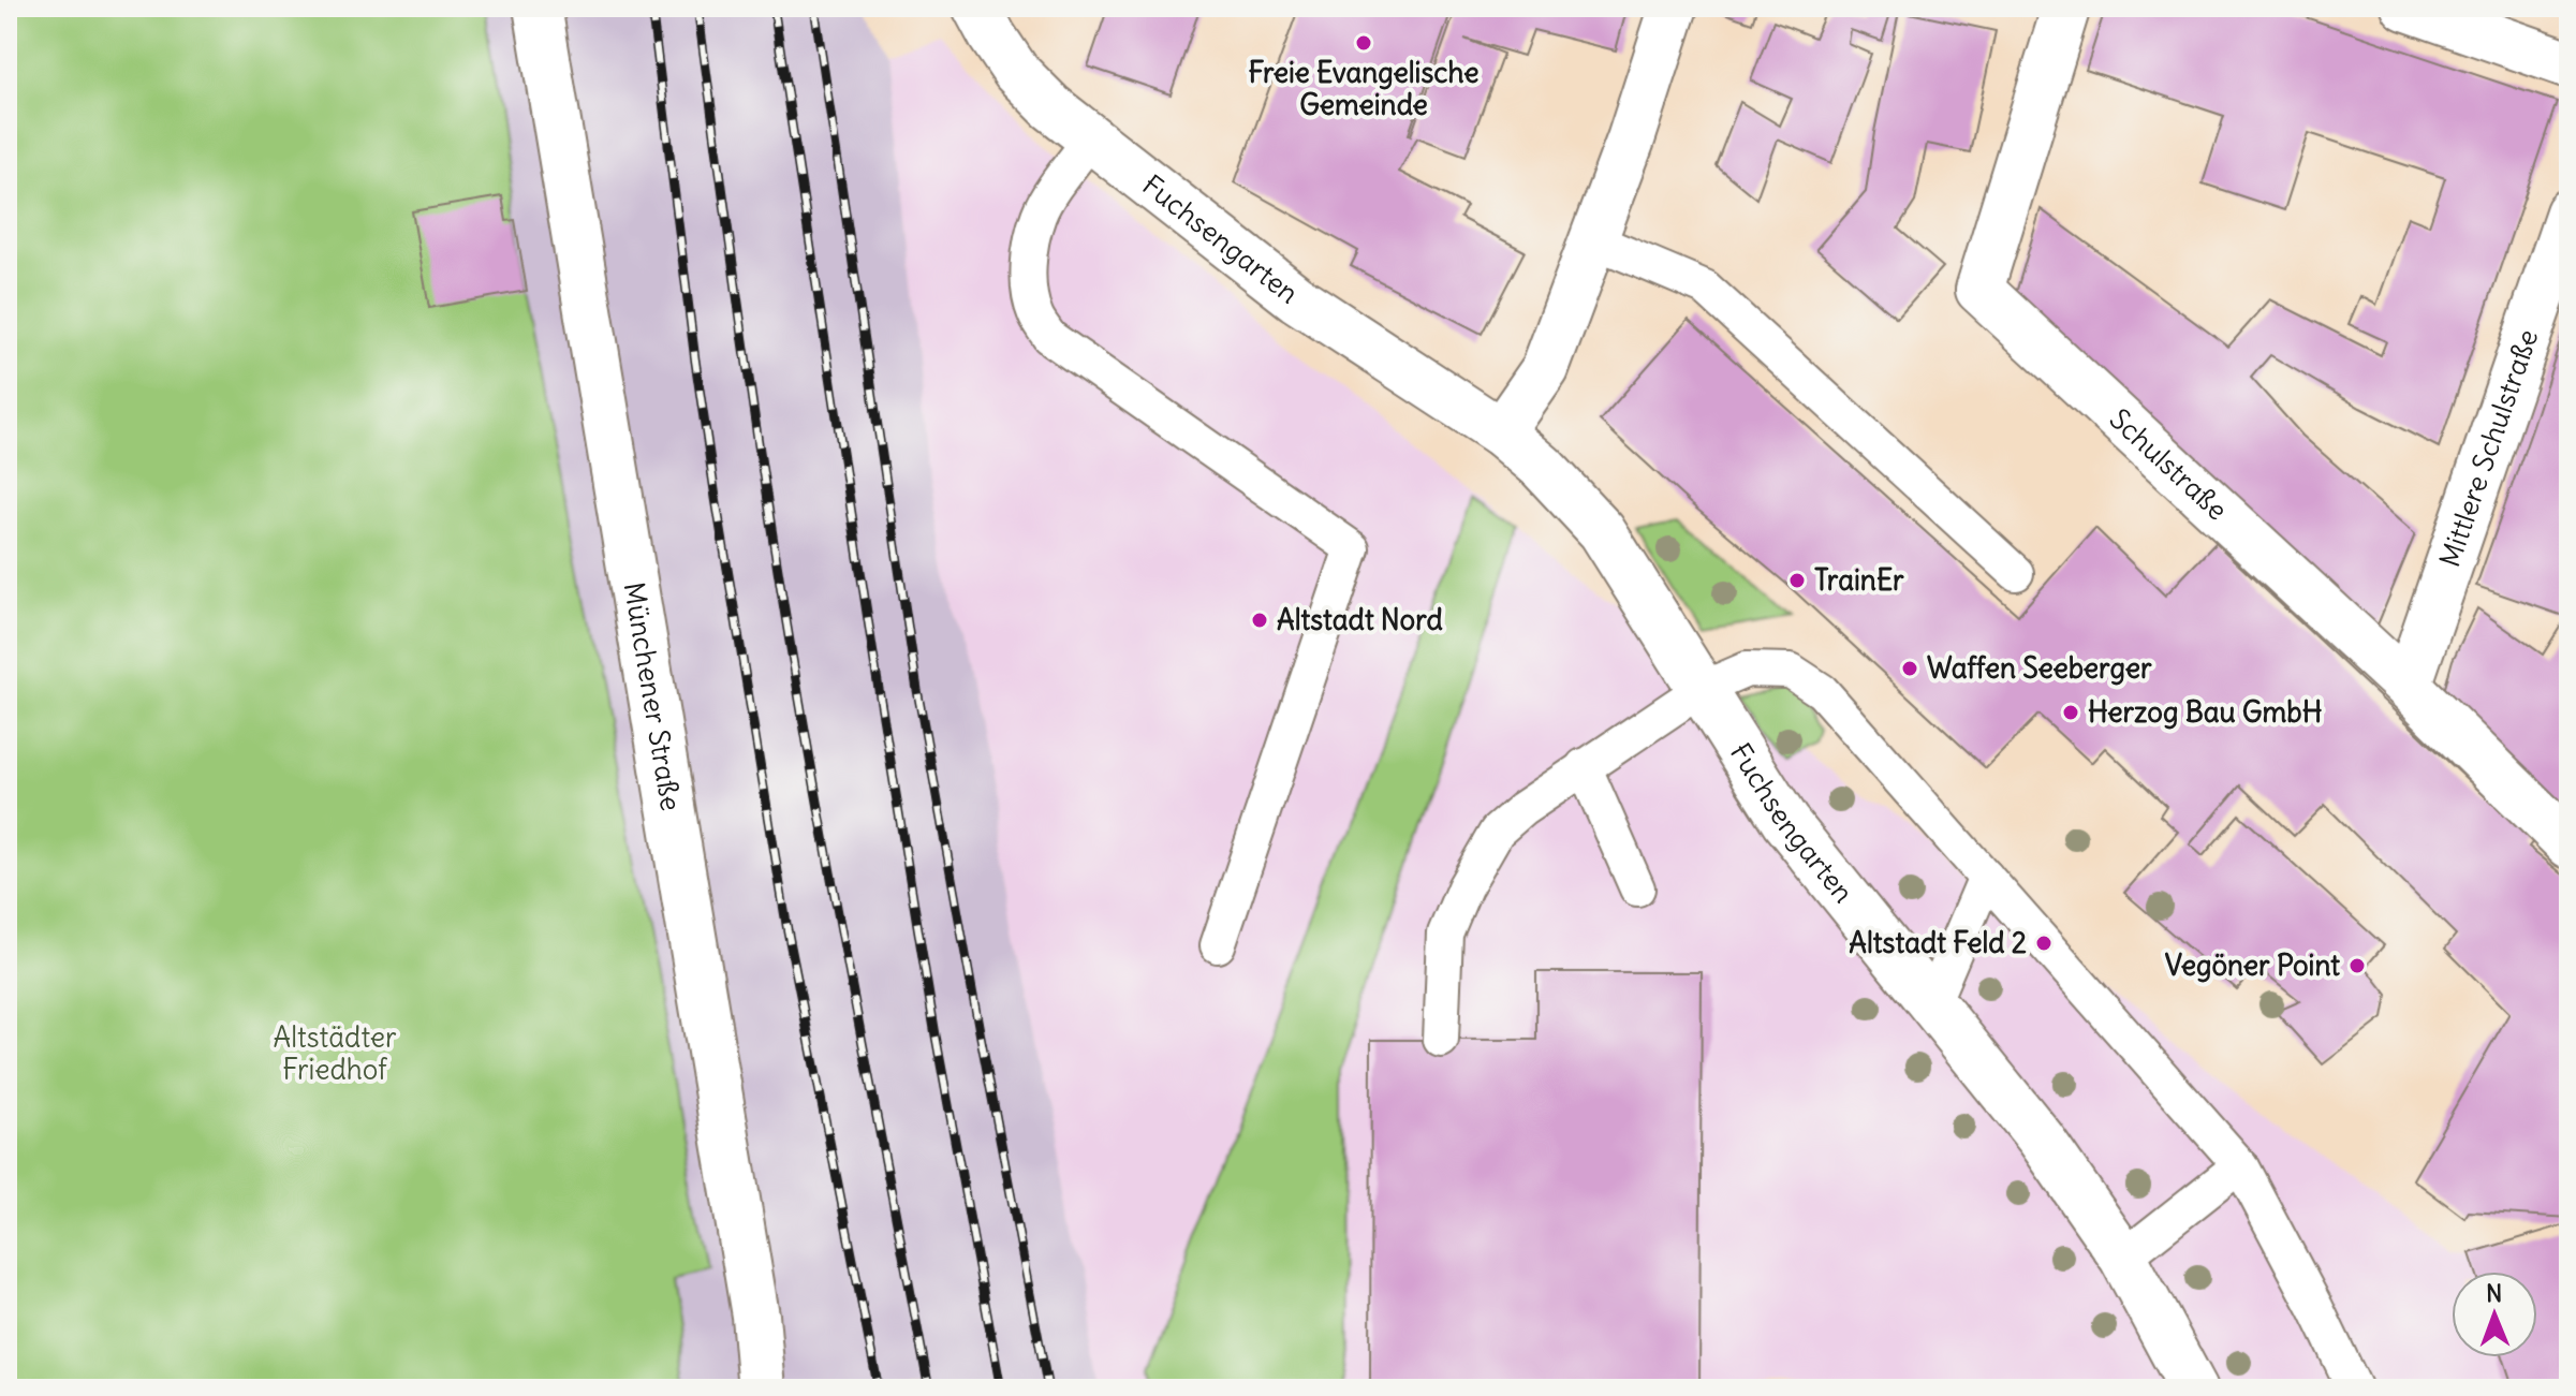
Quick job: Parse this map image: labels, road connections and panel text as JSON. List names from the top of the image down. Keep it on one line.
{"streets":{"street":["Fuchsengarten","Mittlere Schulstraße","Schulstraße","Münchener Straße"]},"crossings":[["Mittlere Schulstraße","Schulstraße"]],"parks":["Altstädter Friedhof"],"places":["Freie Evangelische Gemeinde","TrainEr","Altstadt Nord","Waffen Seeberger","Herzog Bau GmbH","Altstadt Feld 2","Vegöner Point"],"north":"top"}
